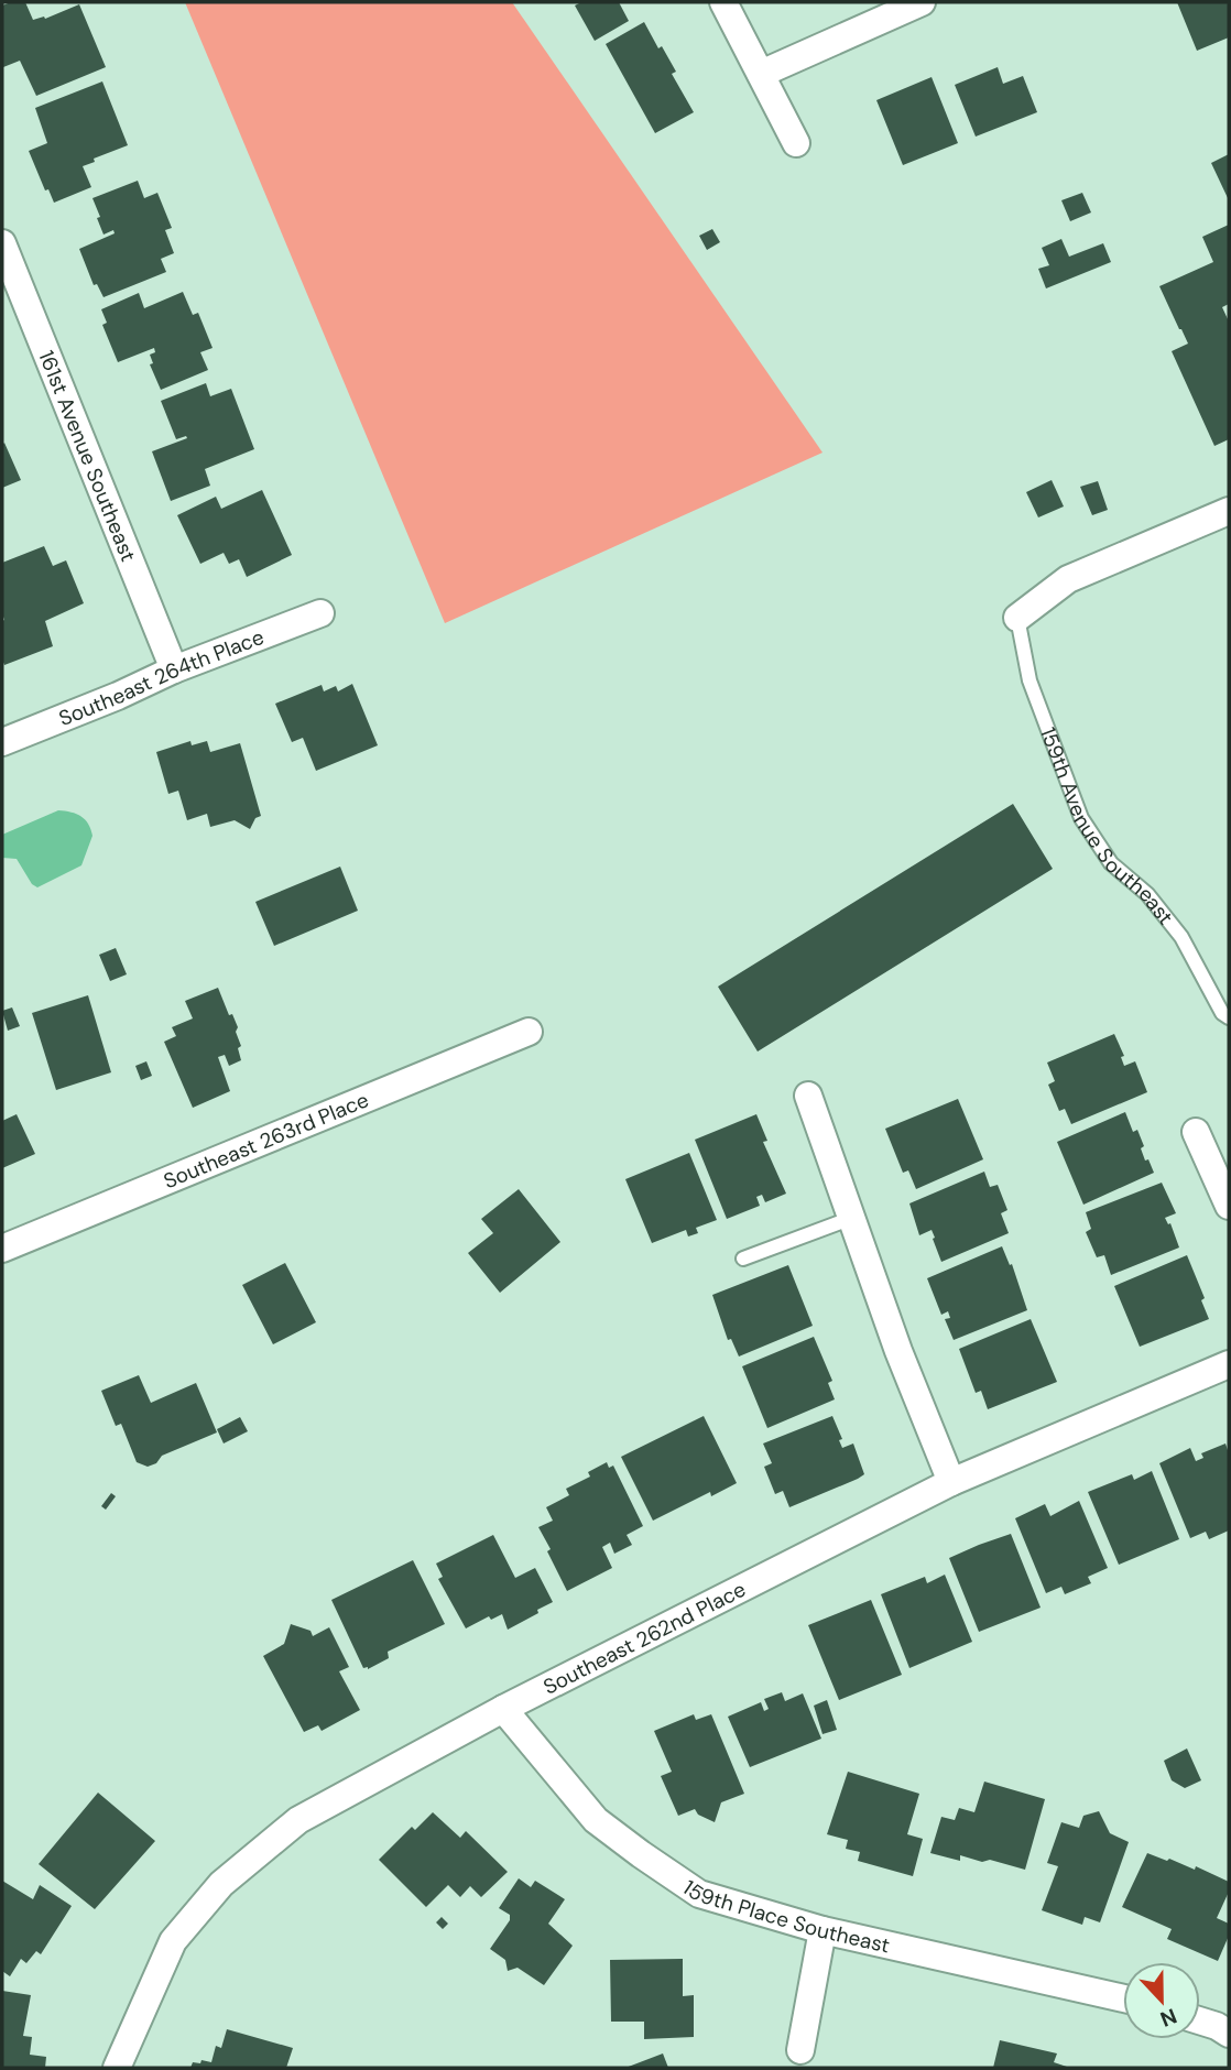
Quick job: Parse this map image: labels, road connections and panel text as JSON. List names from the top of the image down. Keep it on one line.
{"streets":{"street":["161st Avenue Southeast","Southeast 264th Place","Southeast 263rd Place","Southeast 262nd Place","159th Place Southeast"],"lane":["159th Avenue Southeast"]},"crossings":[["161st Avenue Southeast","Southeast 264th Place"],["Southeast 262nd Place","159th Place Southeast"]],"north":"bottom"}
